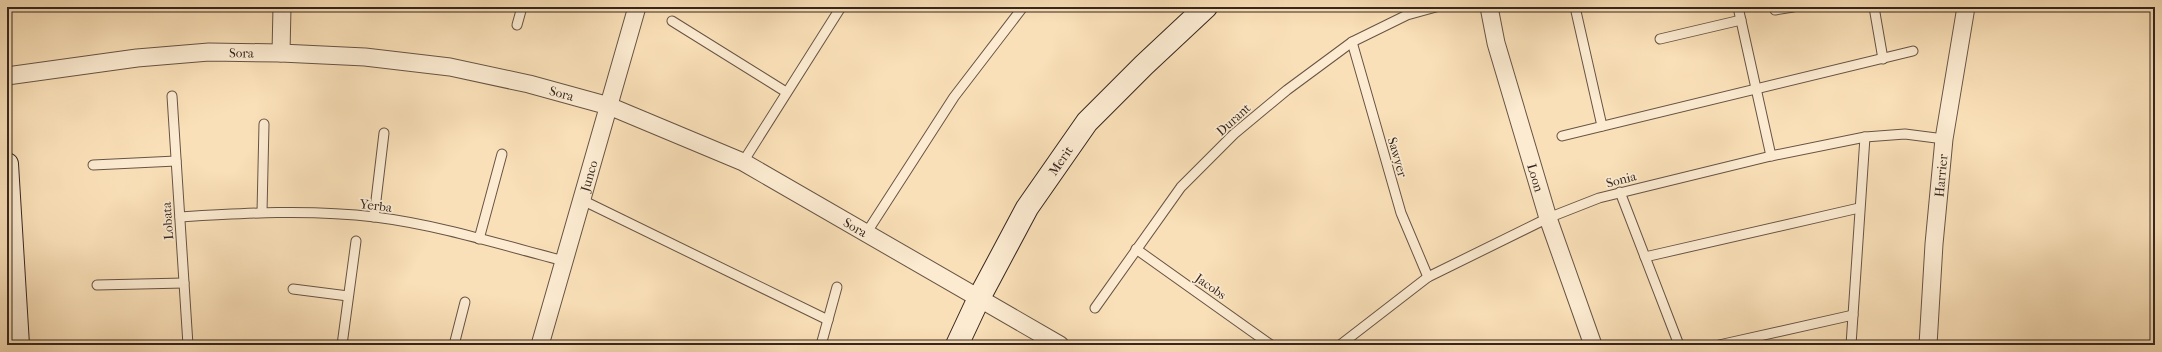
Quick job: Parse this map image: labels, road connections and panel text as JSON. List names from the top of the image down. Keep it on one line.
{"streets":{"street":["Sora","Merit","Harrier","Junco","Loon"],"lane":["Durant","Sawyer","Sonia","Yerba","Lobata","Jacobs"]},"crossings":[["Sora","Merit"],["Sora","Junco"],["Durant","Sawyer"],["Durant","Jacobs"],["Sawyer","Sonia"],["Harrier","Sonia"],["Junco","Yerba"],["Loon","Sonia"],["Yerba","Lobata"]]}
